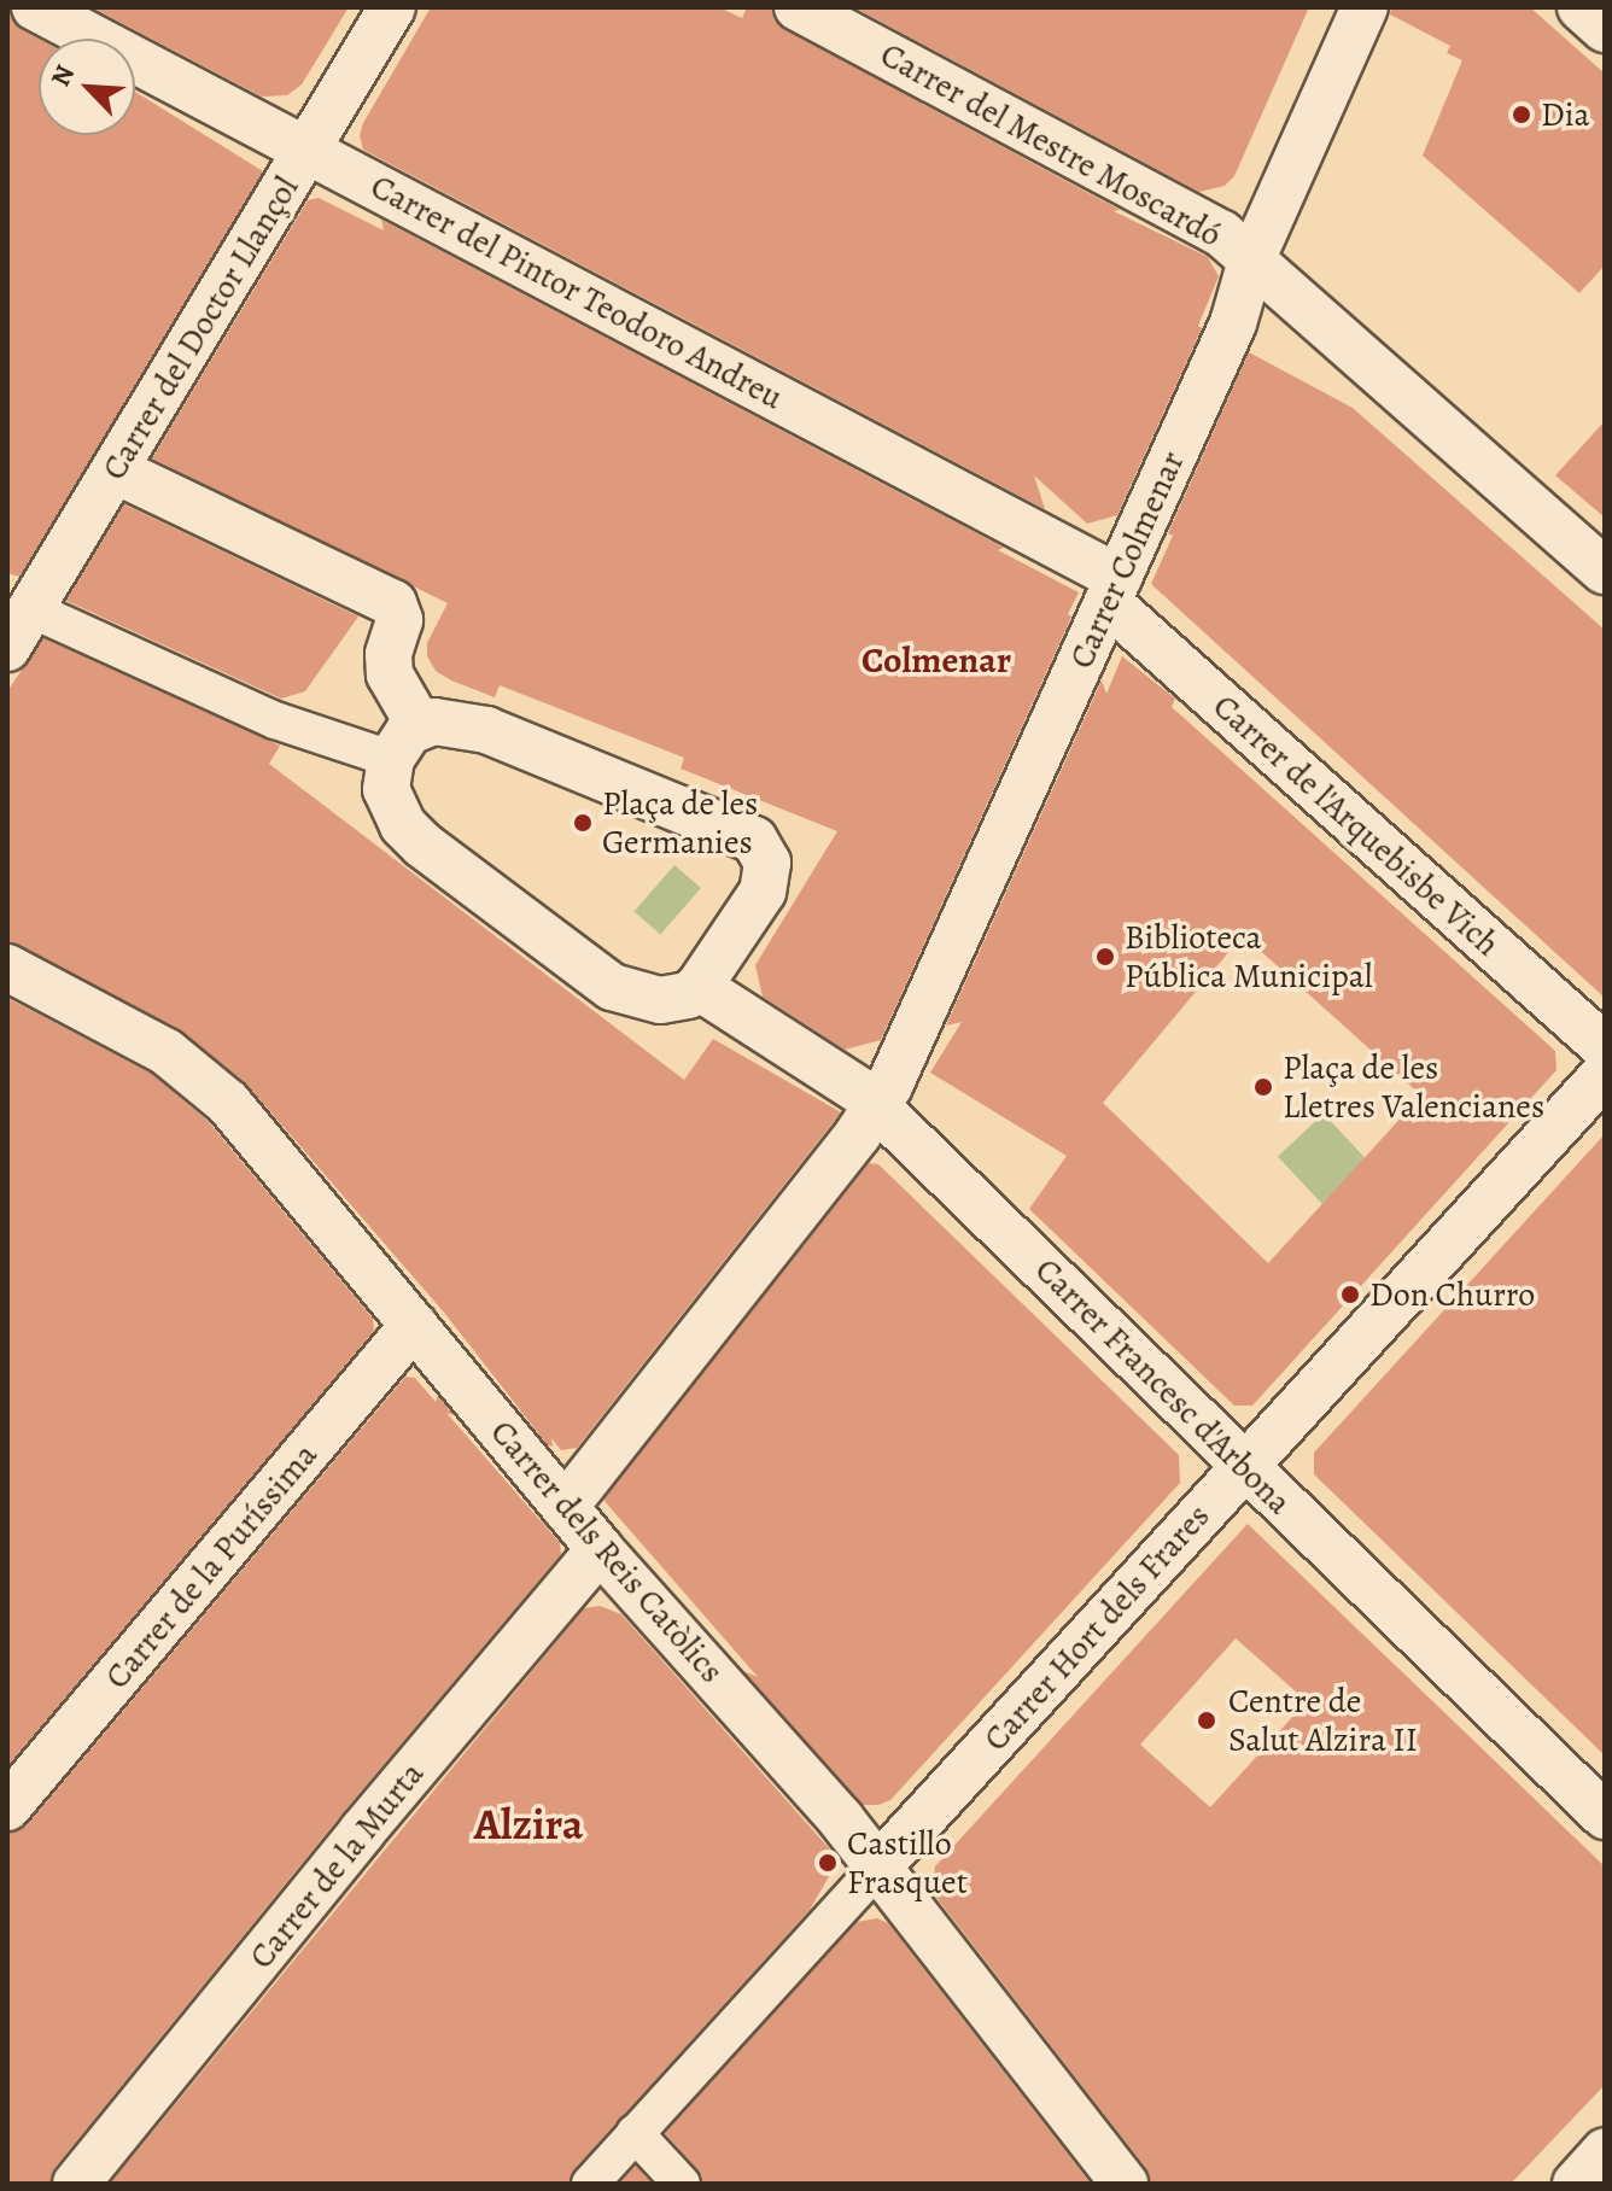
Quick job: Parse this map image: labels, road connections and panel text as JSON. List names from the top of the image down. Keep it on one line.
{"streets":{"street":["Carrer del Mestre Moscardó","Carrer del Pintor Teodoro Andreu","Carrer del Doctor Llançol","Carrer Colmenar","Carrer de l'Arquebisbe Vich","Carrer Francesc d'Arbona","Carrer dels Reis Catòlics","Carrer de la Puríssima","Carrer Hort dels Frares","Carrer de la Murta"]},"crossings":[["Carrer del Mestre Moscardó","Carrer Colmenar"],["Carrer del Pintor Teodoro Andreu","Carrer del Doctor Llançol"],["Carrer del Pintor Teodoro Andreu","Carrer Colmenar"],["Carrer del Pintor Teodoro Andreu","Carrer de l'Arquebisbe Vich"],["Carrer Colmenar","Carrer de l'Arquebisbe Vich"],["Carrer Colmenar","Carrer Francesc d'Arbona"],["Carrer Francesc d'Arbona","Carrer Hort dels Frares"],["Carrer dels Reis Catòlics","Carrer de la Puríssima"],["Carrer dels Reis Catòlics","Carrer Hort dels Frares"],["Carrer dels Reis Catòlics","Carrer de la Murta"]],"districts":["Colmenar","Alzira"],"places":["Dia","Plaça de les Germanies","Biblioteca Pública Municipal","Plaça de les Lletres Valencianes","Don Churro","Centre de Salut Alzira II","Castillo Frasquet"],"north":"top left"}
